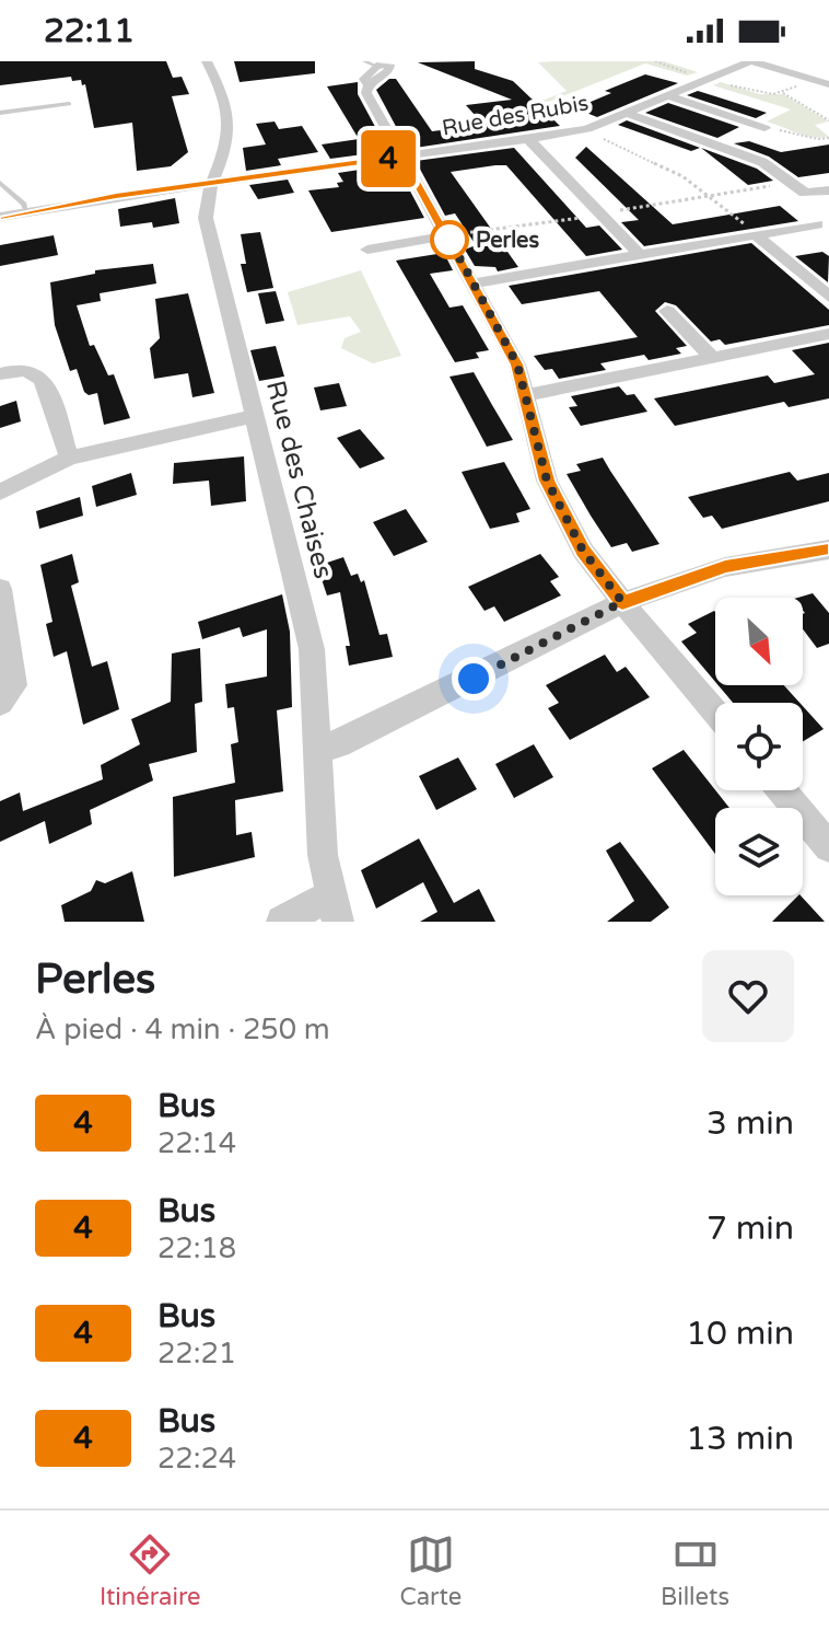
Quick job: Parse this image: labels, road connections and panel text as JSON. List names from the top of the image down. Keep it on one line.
{"streets":{"street":["Rue des Rubis","Rue des Chaises"]},"crossings":[["Rue des Rubis","Rue des Chaises"]],"places":["Perles"],"lines":["bus line 4"],"north":"bottom right","page":{"status":"22:11","on_map":"4","heading":["Perles","À pied · 4 min · 250 m"],"list":[{"mark":"4","name":"Bus","note":"22:14","value":"3 min"},{"mark":"4","name":"Bus","note":"22:18","value":"7 min"},{"mark":"4","name":"Bus","note":"22:21","value":"10 min"},{"mark":"4","name":"Bus","note":"22:24","value":"13 min"}],"tabs":["Itinéraire","Carte","Billets"]}}
